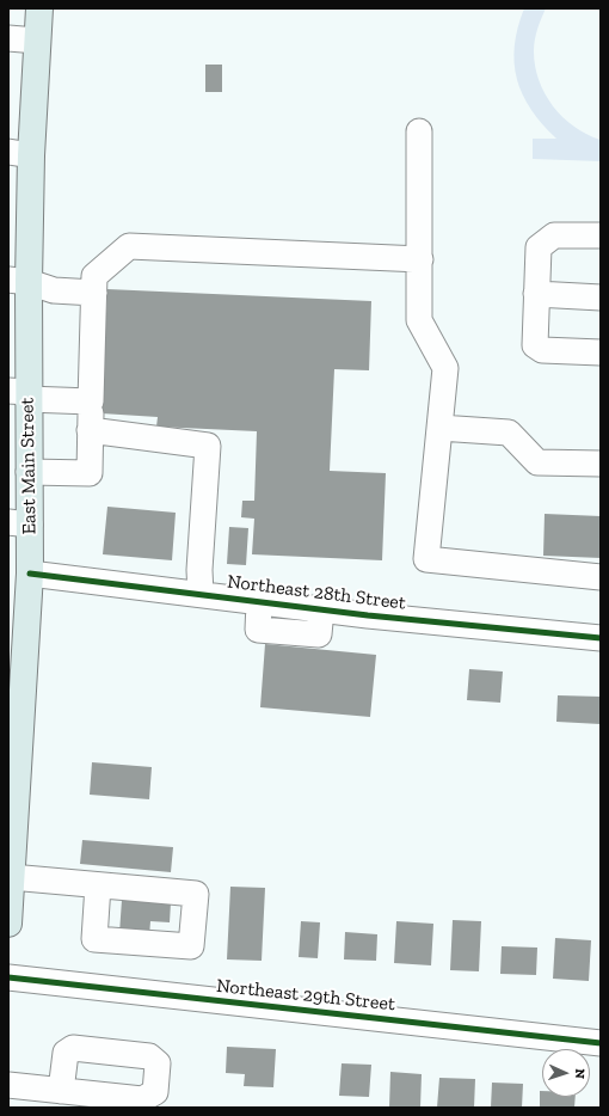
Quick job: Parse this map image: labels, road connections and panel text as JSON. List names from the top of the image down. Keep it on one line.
{"streets":{"main road":["East Main Street"],"street":["Northeast 28th Street","Northeast 29th Street"]},"crossings":[["East Main Street","Northeast 28th Street"]],"north":"right"}
